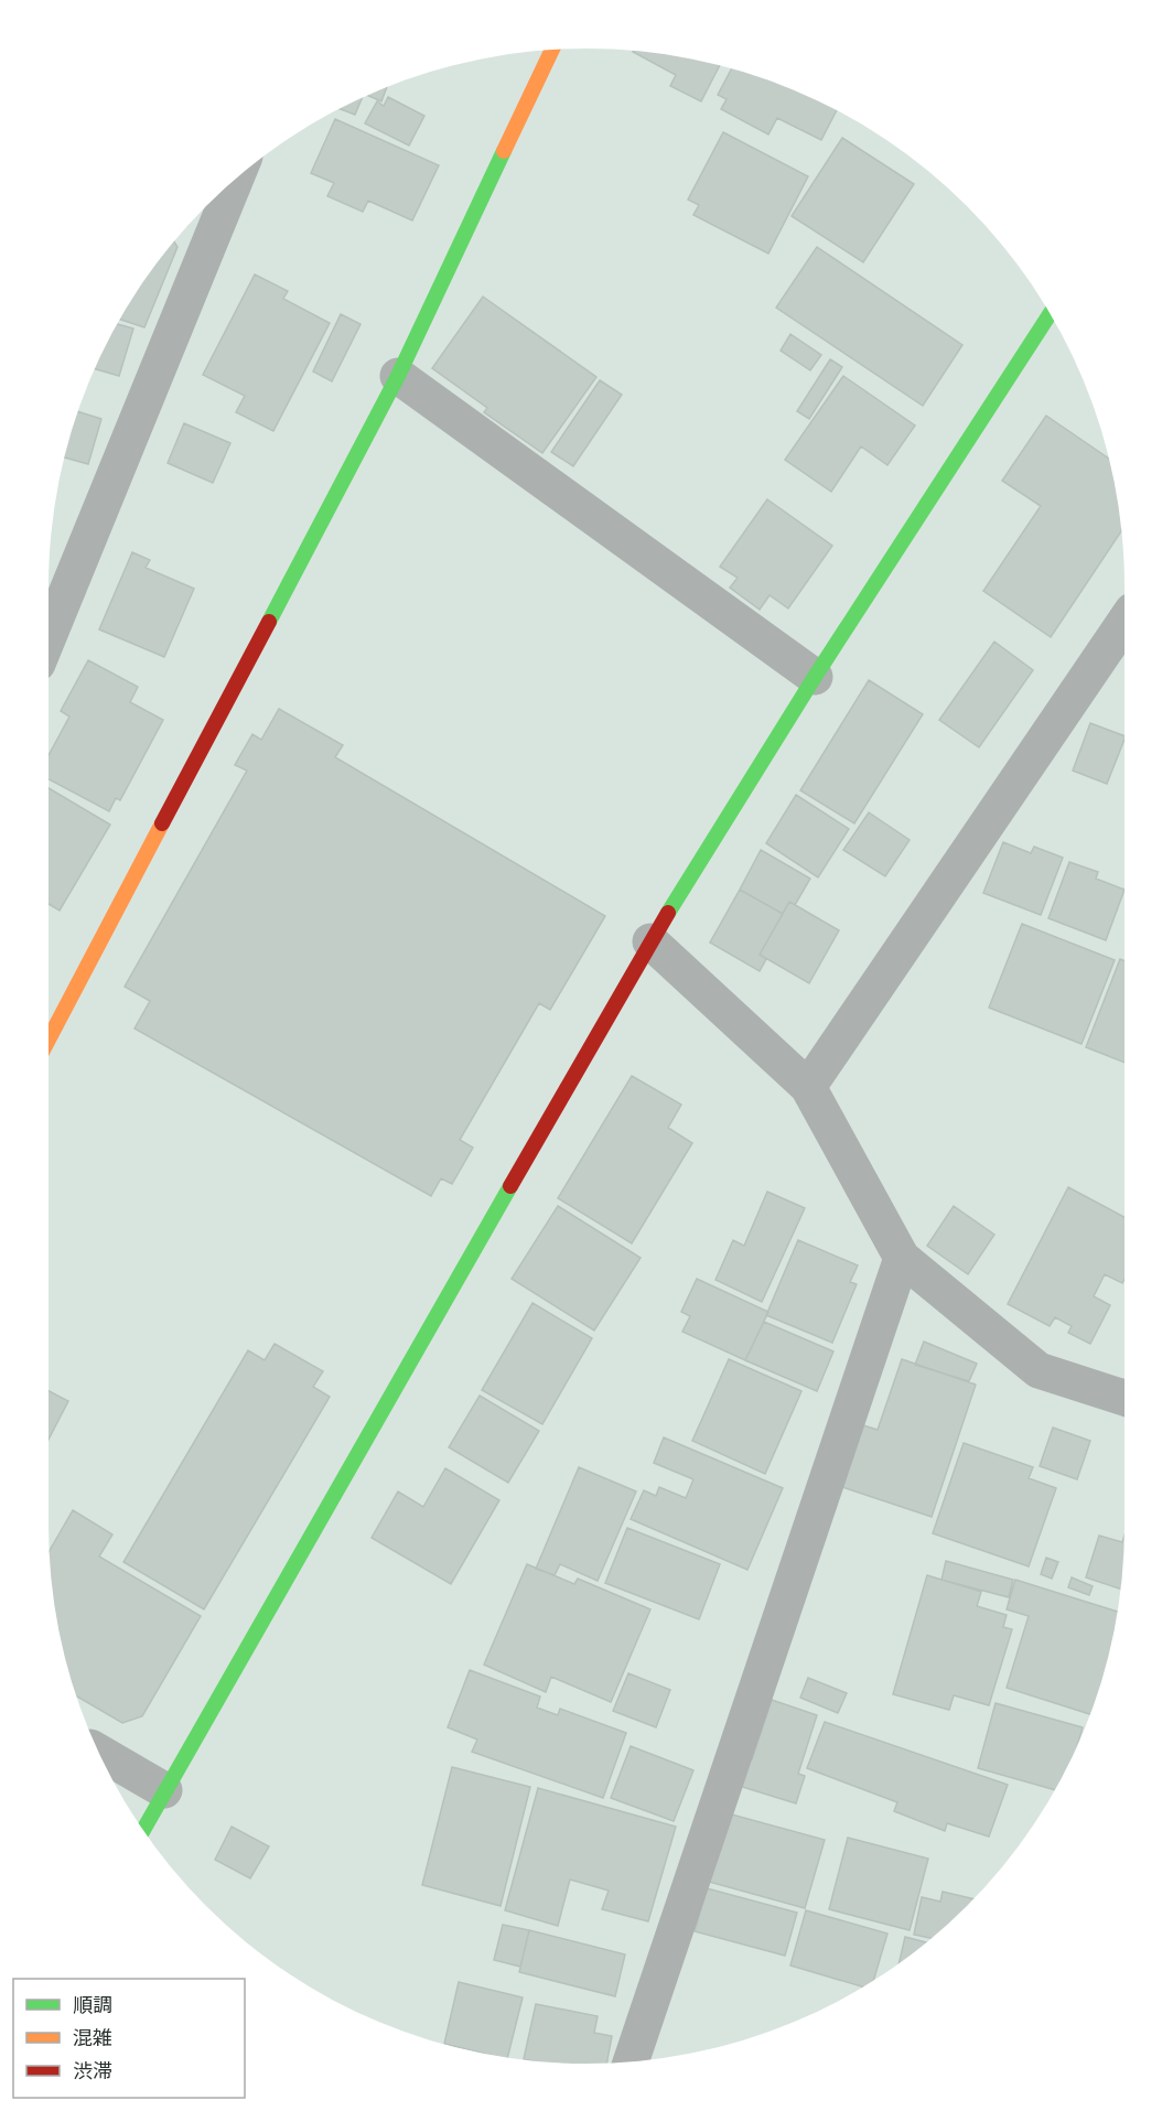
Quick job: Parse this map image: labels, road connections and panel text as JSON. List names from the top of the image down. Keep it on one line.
{"legend":["順調","混雑","渋滞"]}
